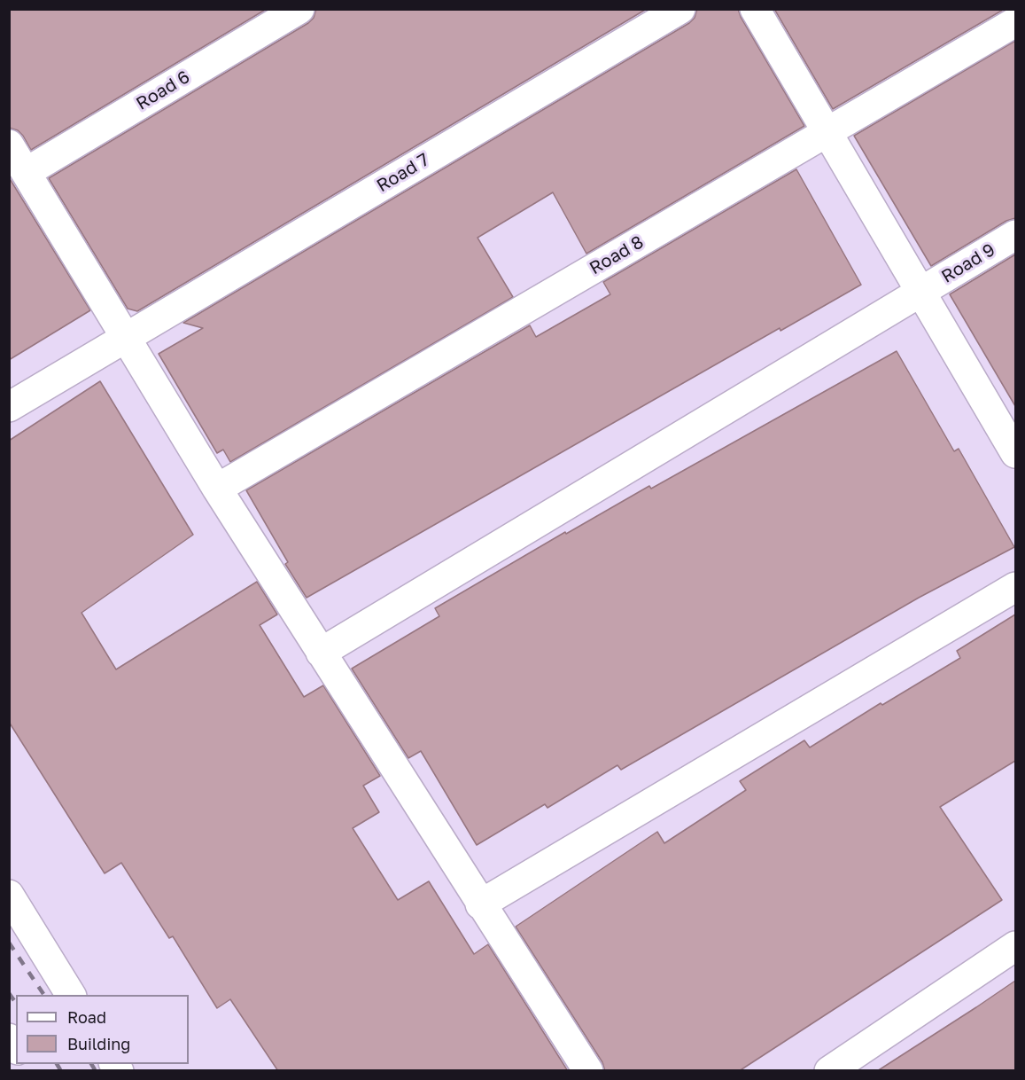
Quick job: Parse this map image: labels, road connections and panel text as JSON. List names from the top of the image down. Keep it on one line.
{"streets":{"street":["Road 6","Road 7","Road 8","Road 9"]},"legend":["Road","Building"]}
